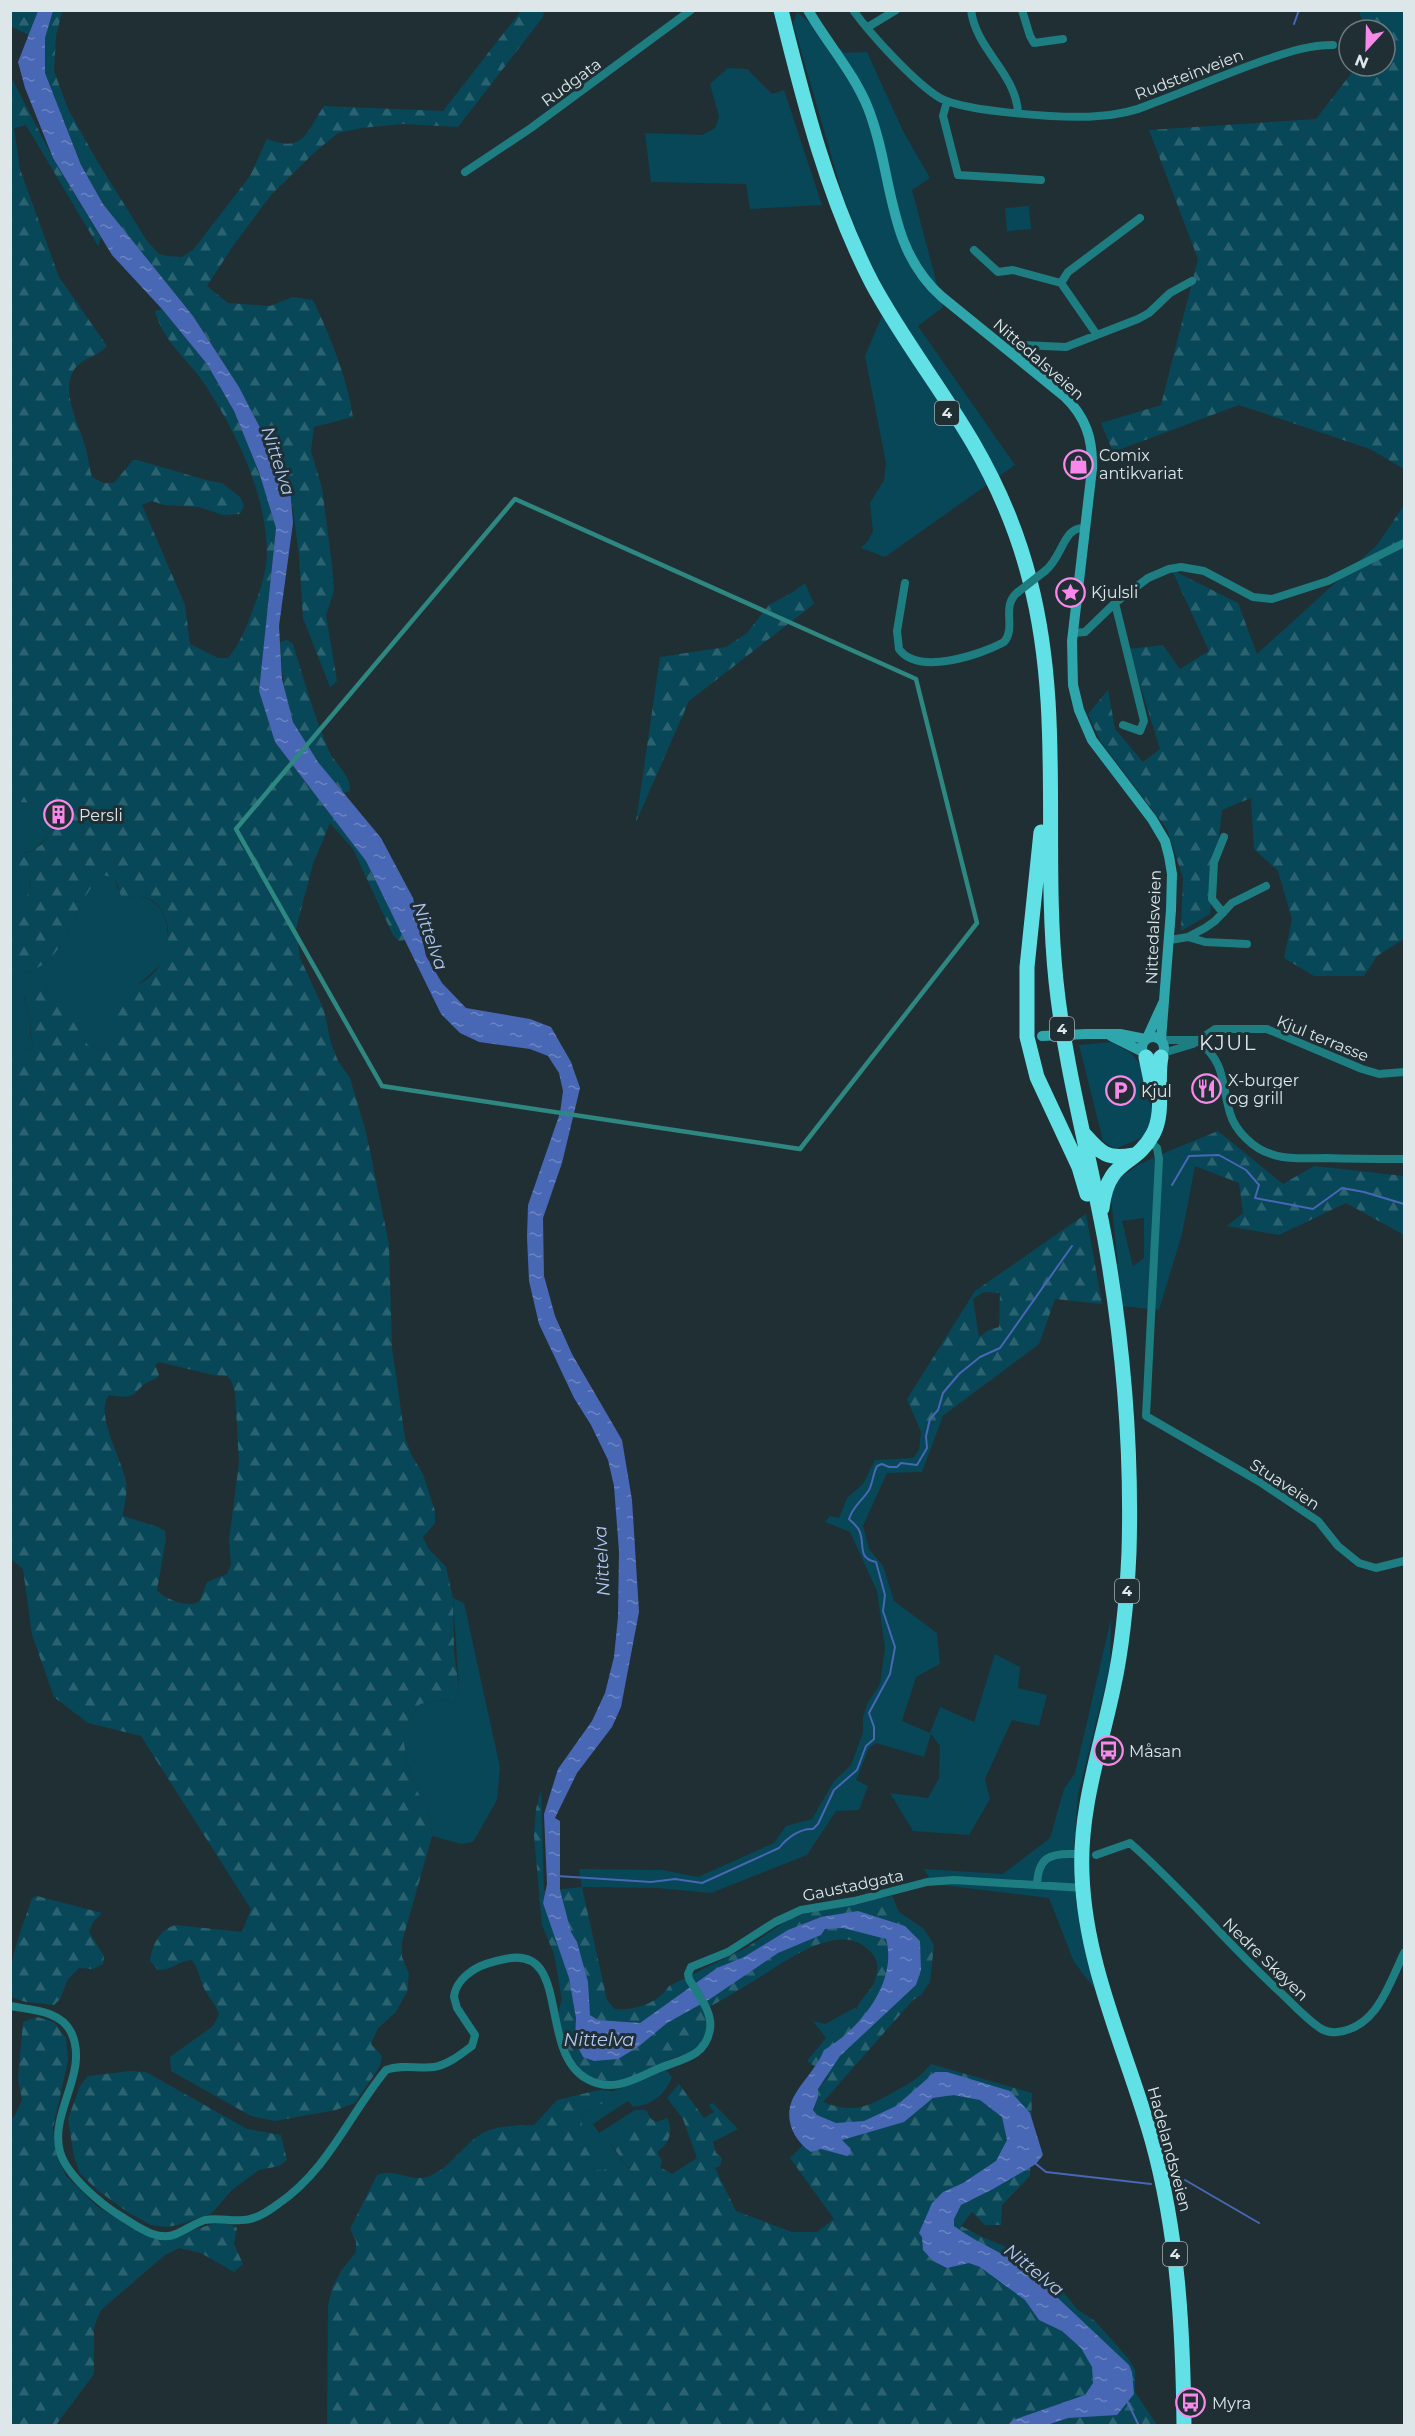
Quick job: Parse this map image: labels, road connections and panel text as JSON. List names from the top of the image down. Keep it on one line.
{"streets":{"highway":["4","Hadelandsveien"],"main road":["Nittedalsveien"],"street":["Rudsteinveien","Rudgata","Kjul terrasse","Stuaveien","Gaustadgata","Nedre Skøyen"]},"crossings":[["Nittedalsveien","Kjul terrasse"],["4","Stuaveien"],["4","Gaustadgata"],["4","Hadelandsveien"],["Gaustadgata","Hadelandsveien"]],"districts":["KJUL"],"water":["Nittelva"],"places":{"shop":["Comix antikvariat"],"place":["Kjulsli"],"building":["Persli"],"restaurant":["X-burger og grill"],"parking":["Kjul"],"bus stop":["Måsan","Myra"]},"north":"bottom"}
